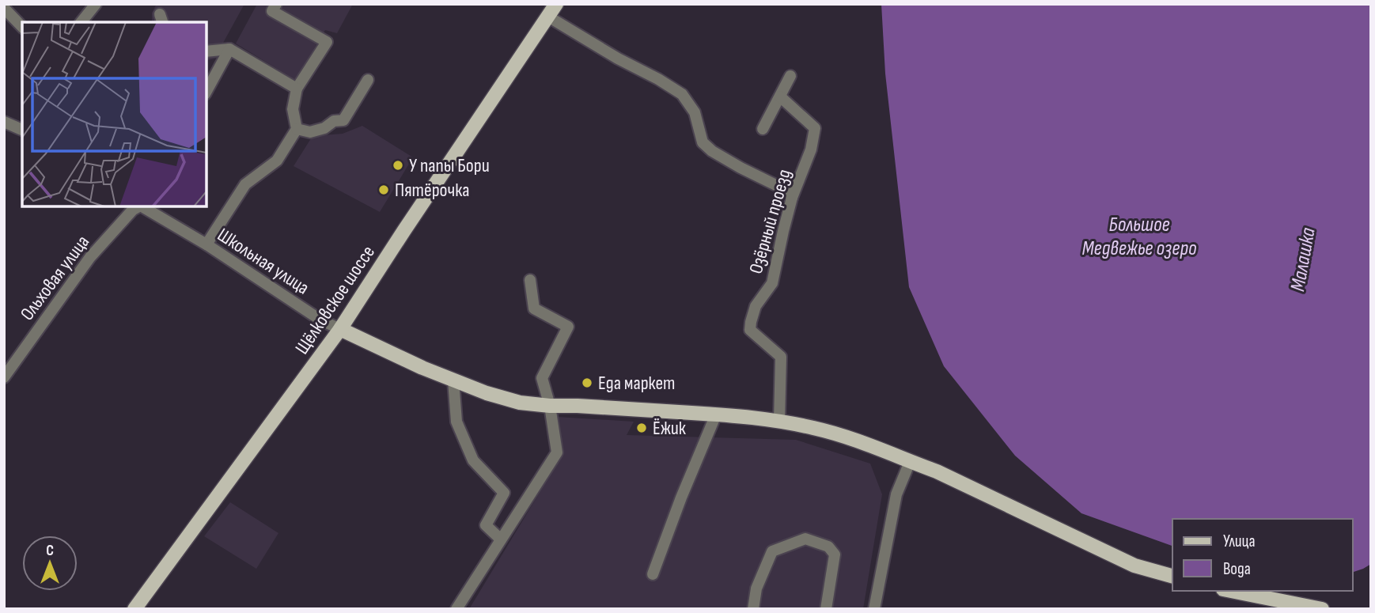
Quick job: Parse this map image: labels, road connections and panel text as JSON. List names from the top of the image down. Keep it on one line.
{"streets":{"main road":["Щёлковское шоссе"],"street":["Озёрный проезд","Школьная улица","Ольховая улица"]},"crossings":[["Школьная улица","Щёлковское шоссе"]],"water":["Большое Медвежье озеро","Малашка"],"places":["У папы Бори","Пятёрочка","Еда маркет","Ёжик"],"legend":["Улица","Вода"],"north":"top"}
